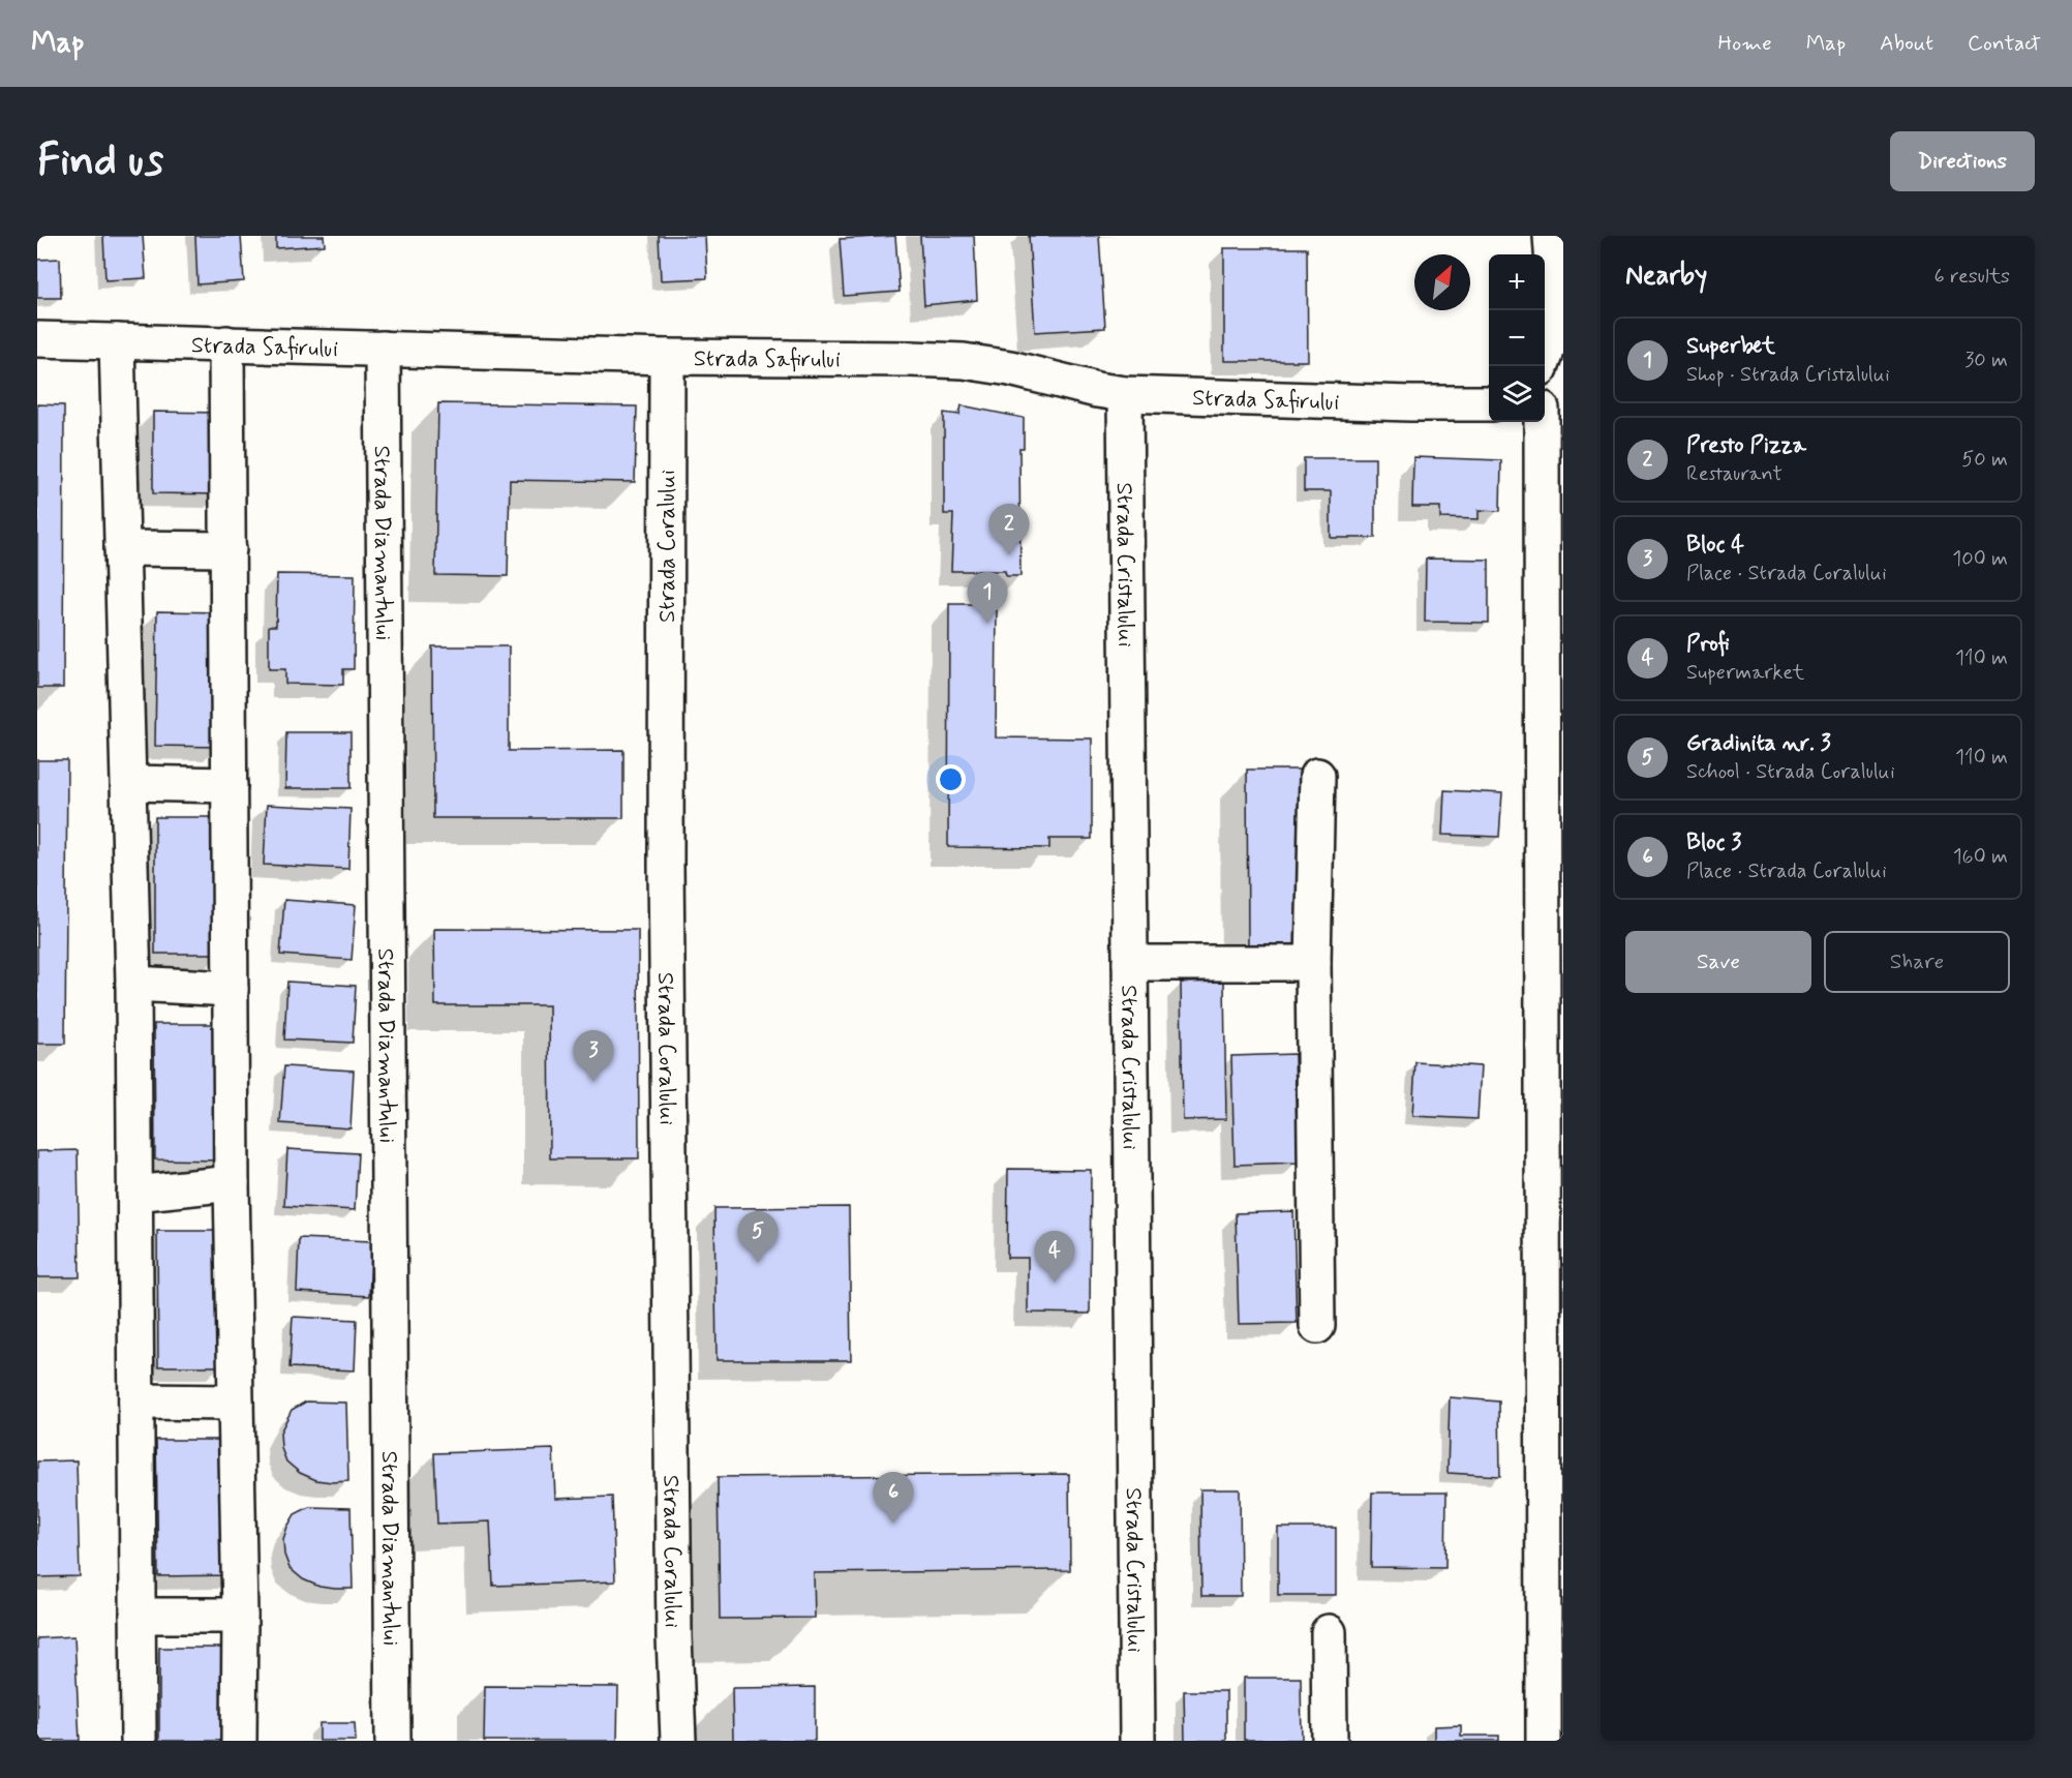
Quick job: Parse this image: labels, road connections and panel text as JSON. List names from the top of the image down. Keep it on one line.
{"streets":{"street":["Strada Safirului","Strada Diamantului","Strada Coralului","Strada Cristalului"]},"crossings":[["Strada Safirului","Strada Diamantului"],["Strada Safirului","Strada Coralului"],["Strada Safirului","Strada Cristalului"]],"north":"top right","page":{"header":"Map","nav":["Home","Map","About","Contact"],"buttons":["Directions",["Save","Share"]],"title":"Find us","heading":["Nearby","6 results"],"map_buttons":["+","−"],"list":[{"mark":"1","name":"Superbet","note":"Shop · Strada Cristalului","value":"30 m"},{"mark":"2","name":"Presto Pizza","note":"Restaurant","value":"50 m"},{"mark":"3","name":"Bloc 4","note":"Place · Strada Coralului","value":"100 m"},{"mark":"4","name":"Profi","note":"Supermarket","value":"110 m"},{"mark":"5","name":"Gradinita nr. 3","note":"School · Strada Coralului","value":"110 m"},{"mark":"6","name":"Bloc 3","note":"Place · Strada Coralului","value":"160 m"}],"pins":["2","1","3","5","4","6"]}}
